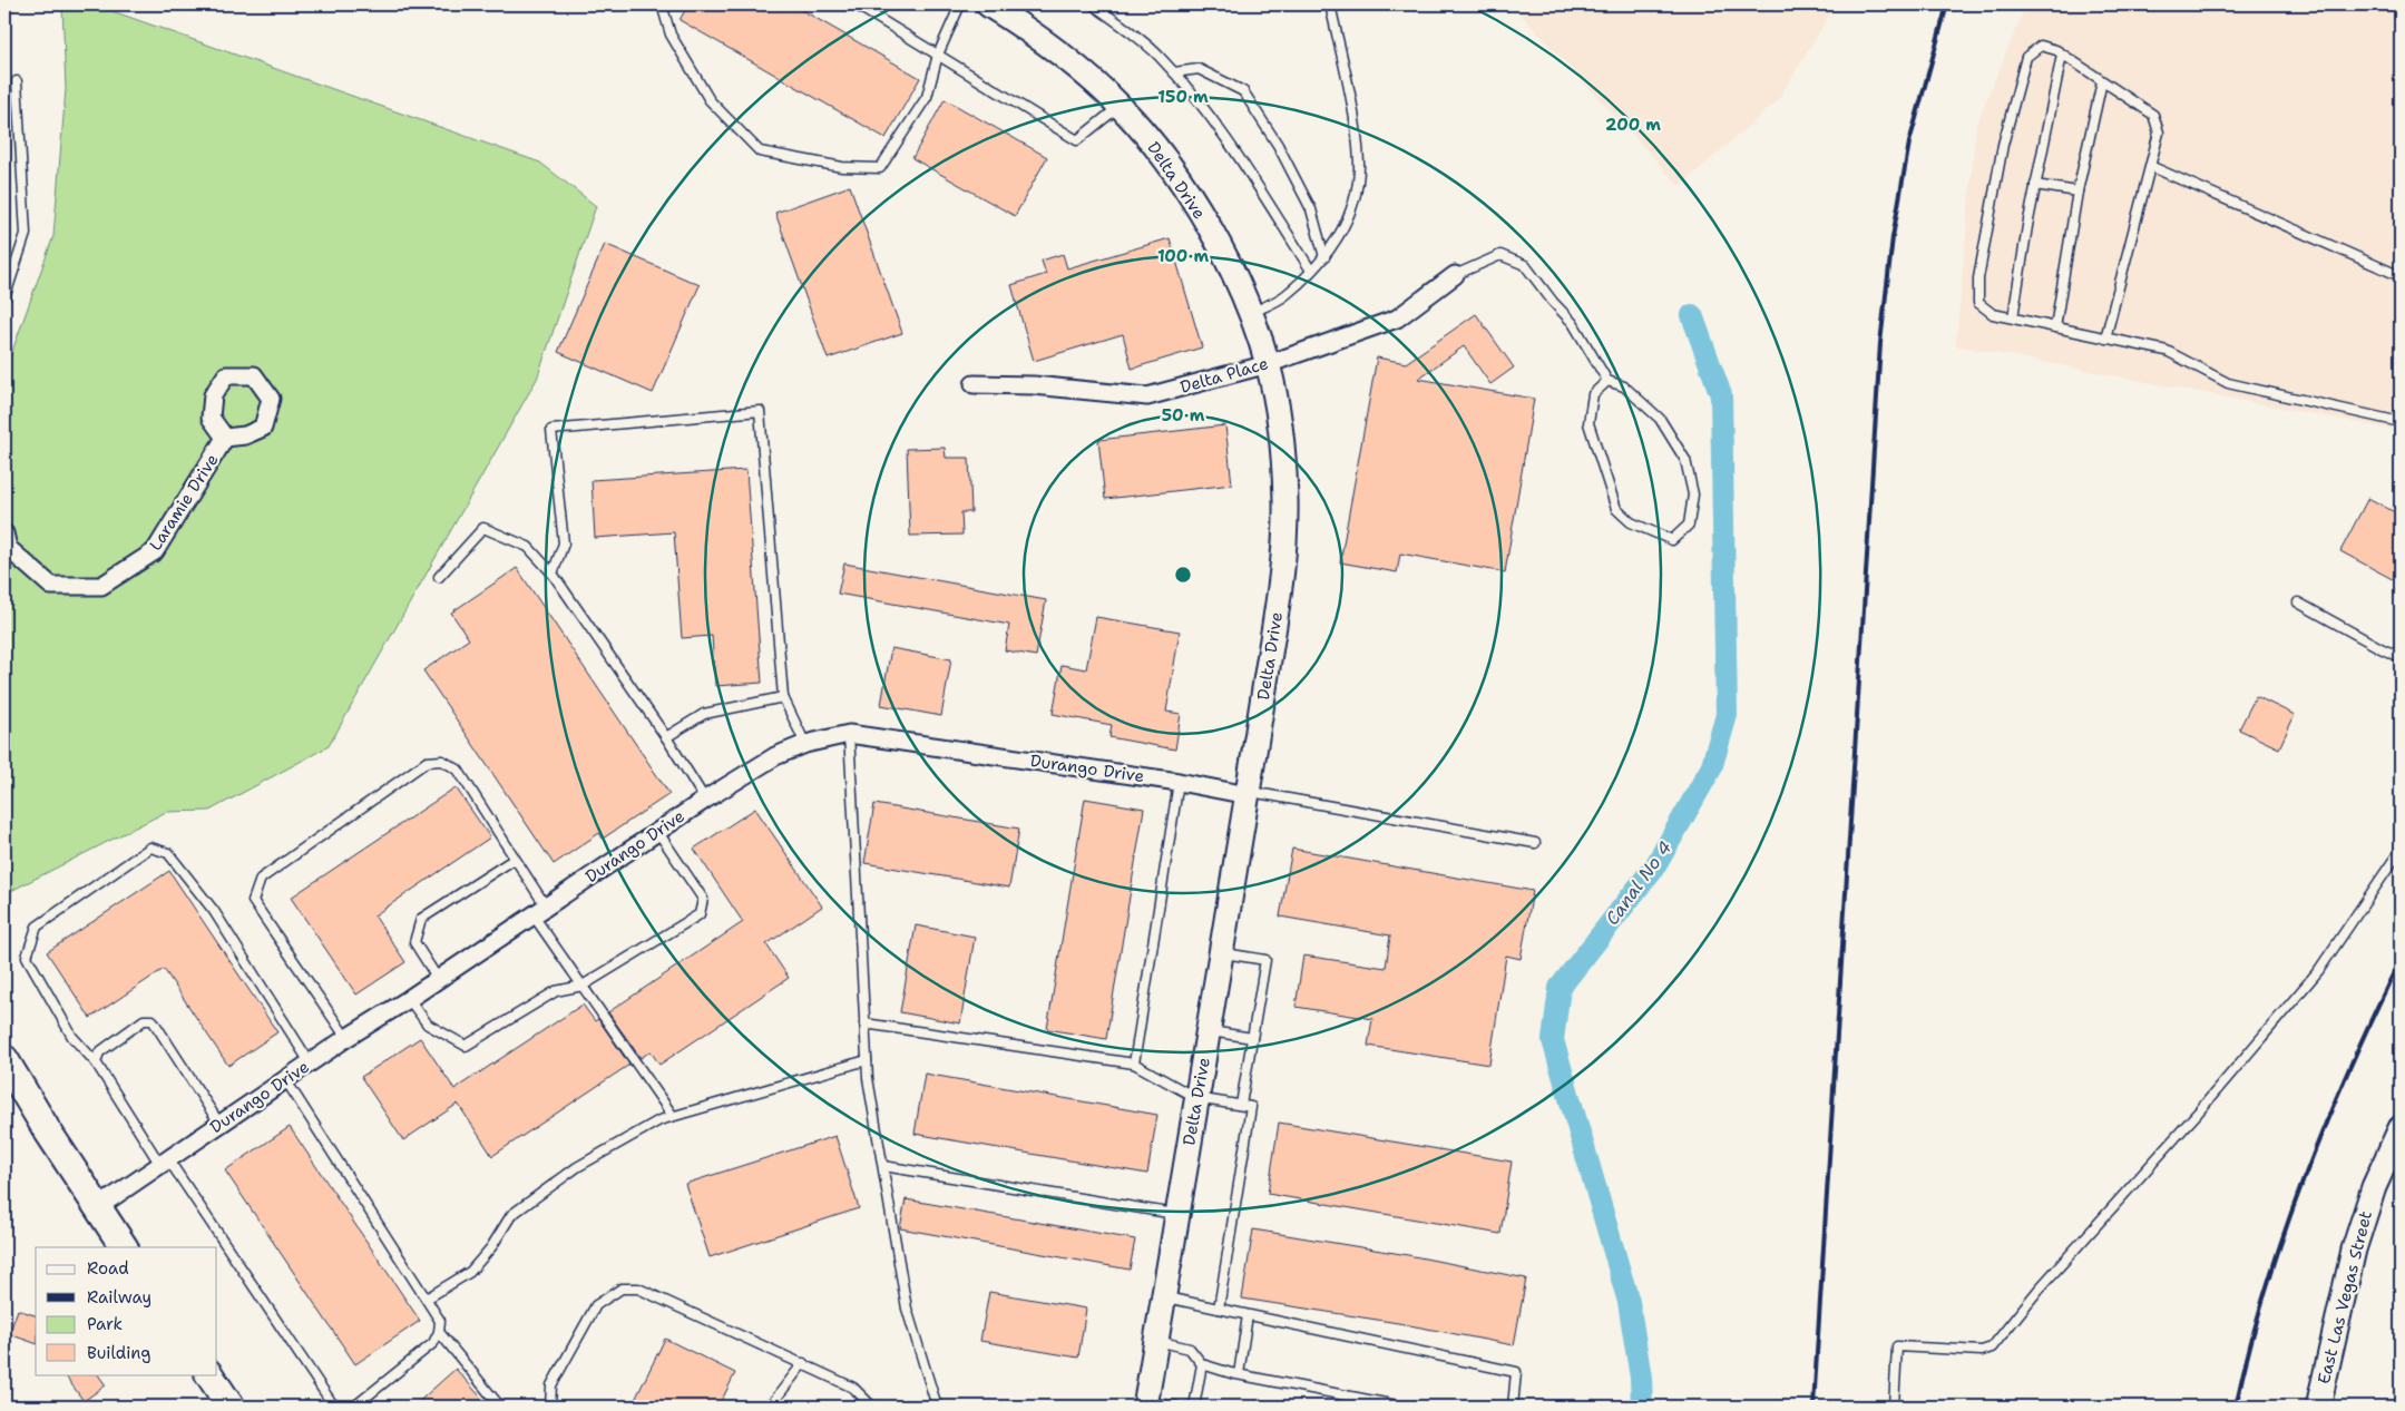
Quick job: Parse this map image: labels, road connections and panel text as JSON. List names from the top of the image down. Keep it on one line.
{"streets":{"main road":["Delta Drive","East Las Vegas Street"],"street":["Delta Place","Laramie Drive","Durango Drive"]},"crossings":[["Delta Drive","Delta Place"],["Delta Drive","Durango Drive"]],"water":["Canal No 4"],"legend":["Road","Railway","Park","Building"],"rings":["150 m","200 m","100 m","50 m"]}
